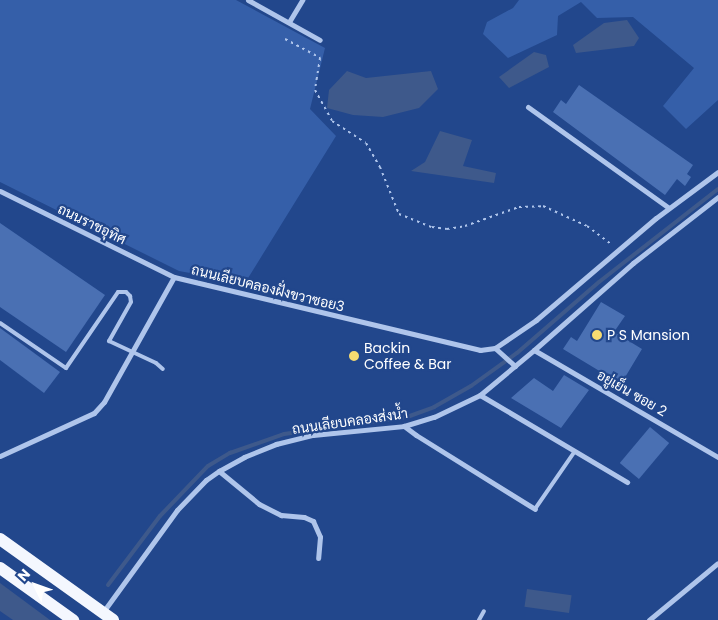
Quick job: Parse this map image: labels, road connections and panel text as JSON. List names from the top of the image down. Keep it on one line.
{"streets":{"street":["ถนนราชอุทิศ","ถนนเลียบคลองฝั่งขวาซอย3","อยู่เย็น ซอย 2","ถนนเลียบคลองส่งน้ำ"]},"crossings":[["ถนนราชอุทิศ","ถนนเลียบคลองฝั่งขวาซอย3"],["อยู่เย็น ซอย 2","ถนนเลียบคลองส่งน้ำ"]],"places":["P S Mansion","Backin Coffee & Bar"],"north":"top left"}
